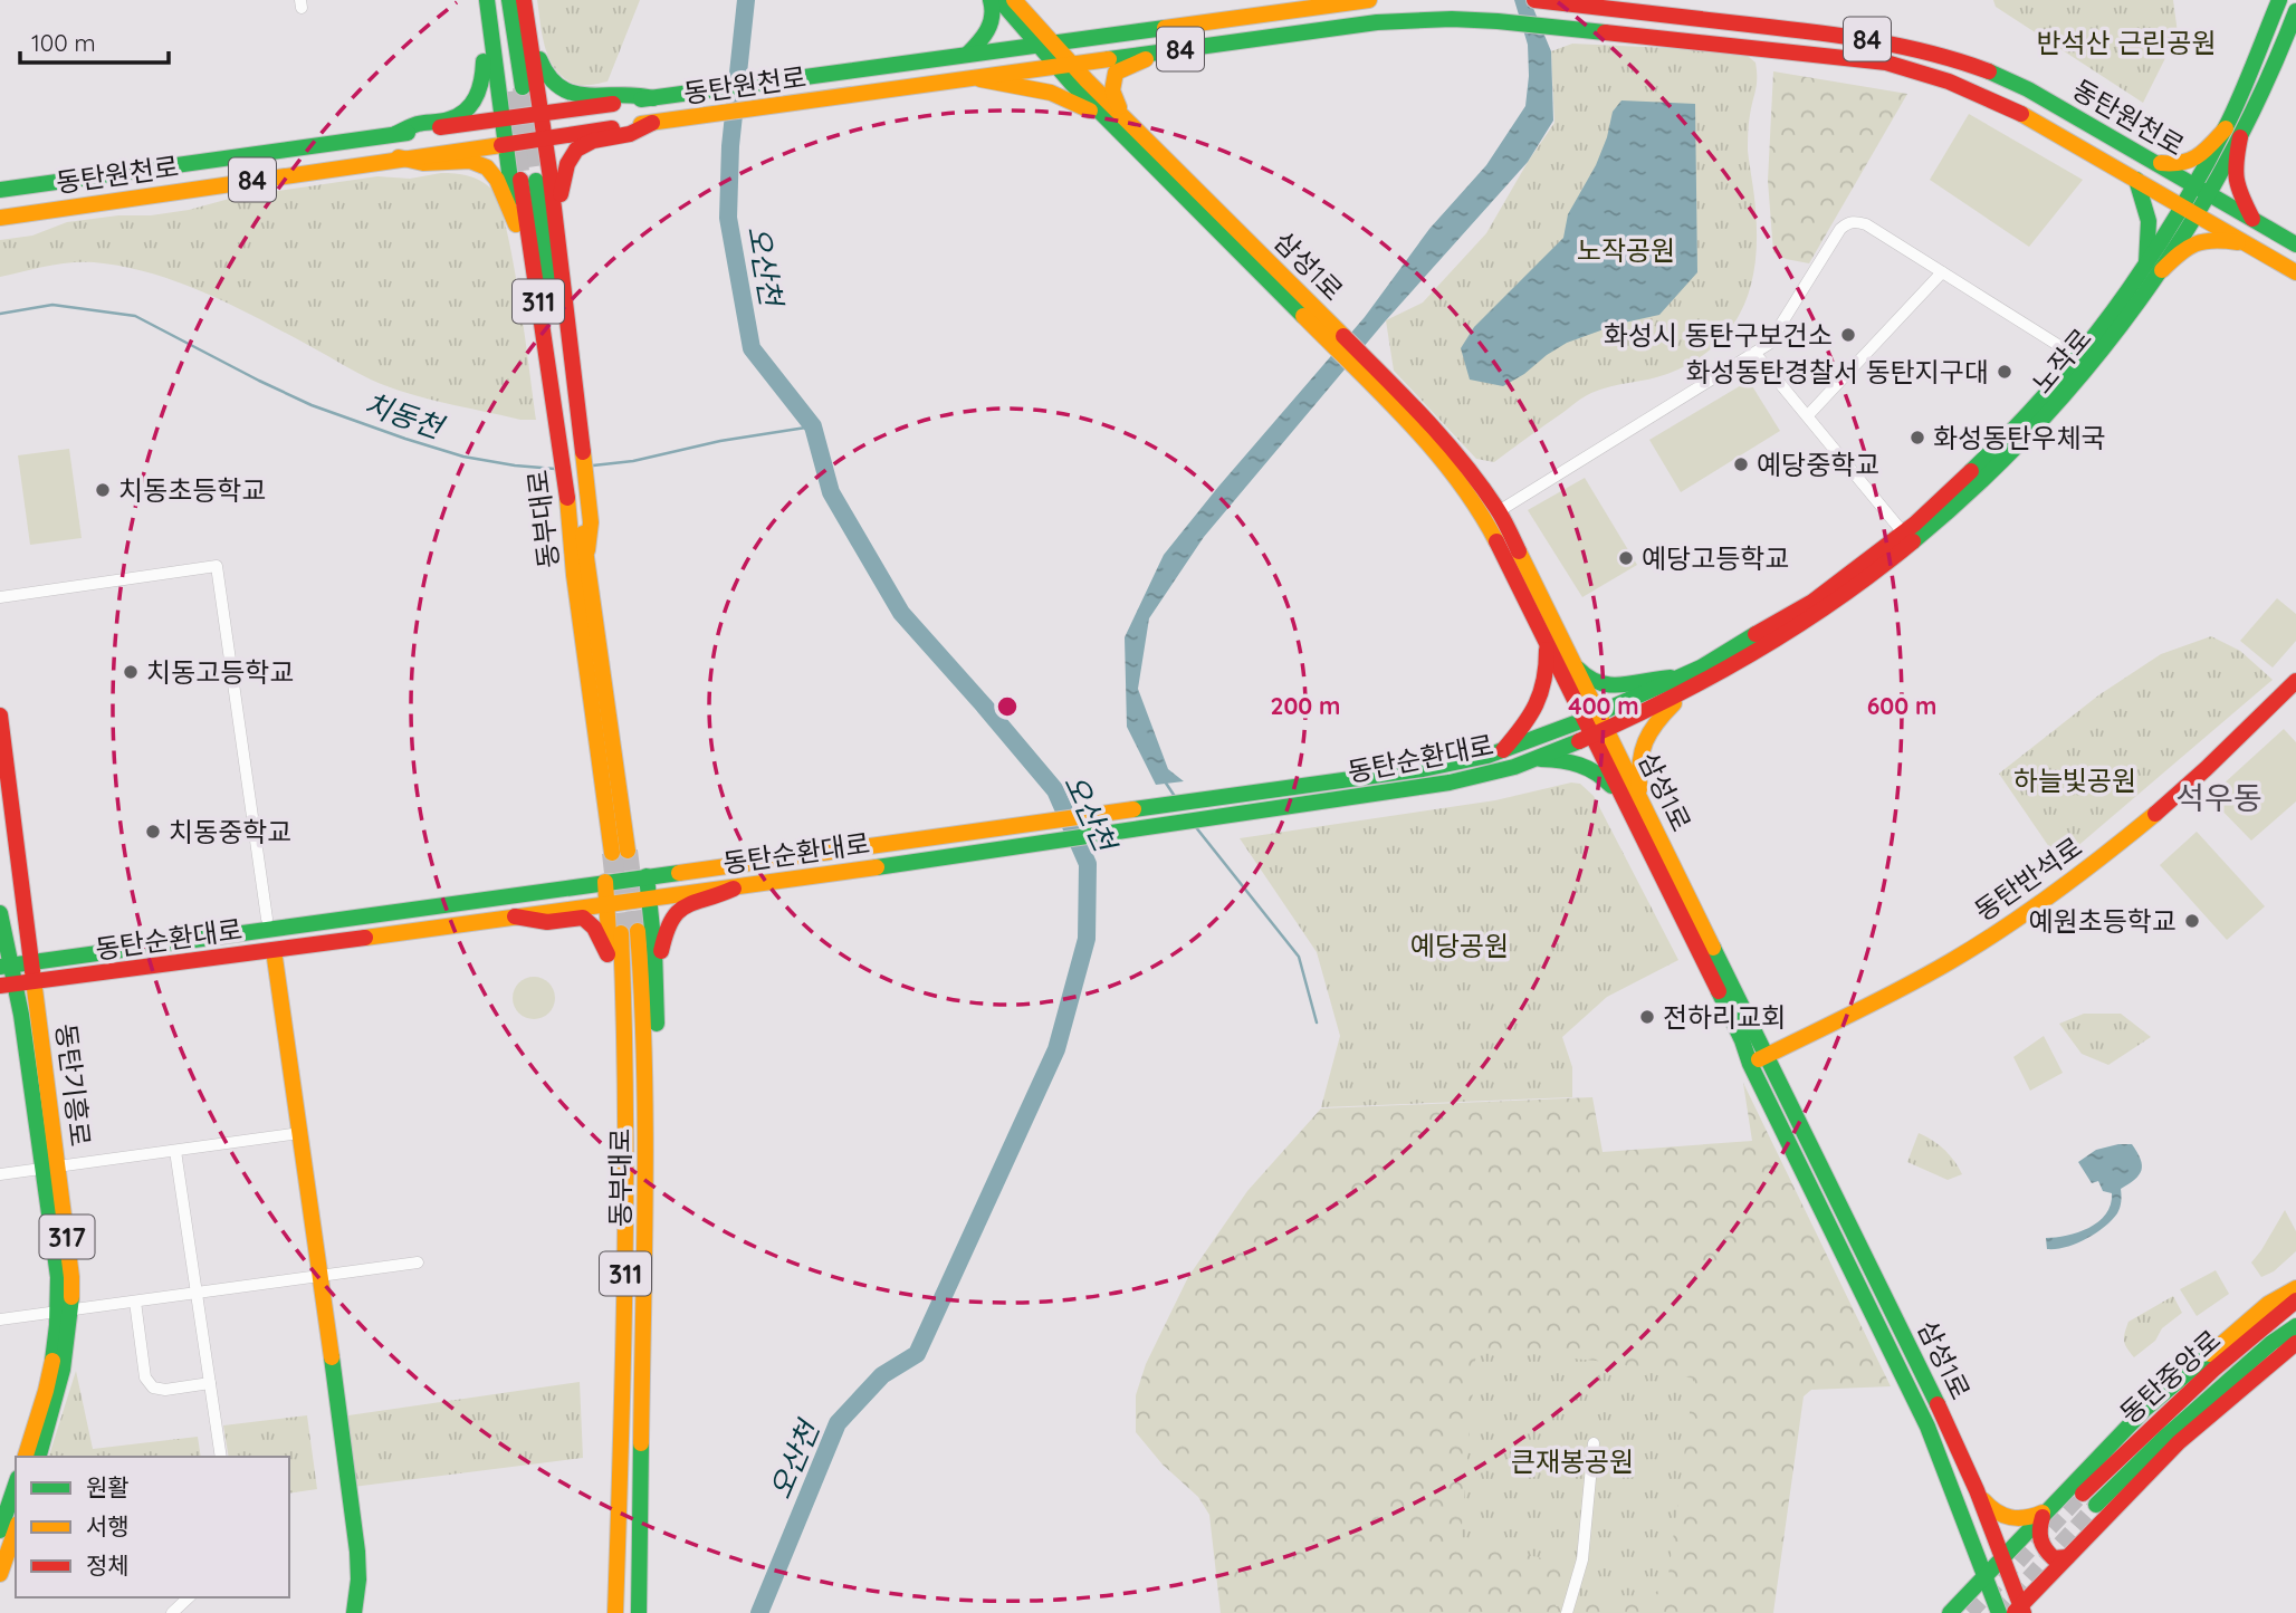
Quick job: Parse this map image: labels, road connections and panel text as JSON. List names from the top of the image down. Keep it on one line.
{"streets":{"main road":["84","동탄원천로","삼성1로","311","노작로","동부대로","동탄순환대로","동탄반석로","동탄기흥로","317","동탄중앙로"]},"crossings":[["동탄원천로","삼성1로"],["동탄원천로","노작로"],["삼성1로","노작로"],["삼성1로","동탄순환대로"],["삼성1로","동탄반석로"],["노작로","동탄순환대로"],["동탄순환대로","동탄기흥로"]],"districts":["석우동"],"water":["오산천","치동천"],"parks":["반석산 근린공원","노작공원","하늘빛공원","예당공원","큰재봉공원"],"places":["화성시 동탄구보건소","화성동탄경찰서 동탄지구대","화성동탄우체국","예당중학교","치동초등학교","예당고등학교","치동고등학교","치동중학교","예원초등학교","전하리교회"],"legend":["원활","서행","정체"],"scale_bar":"100 m","rings":["200 m","400 m","600 m"]}
